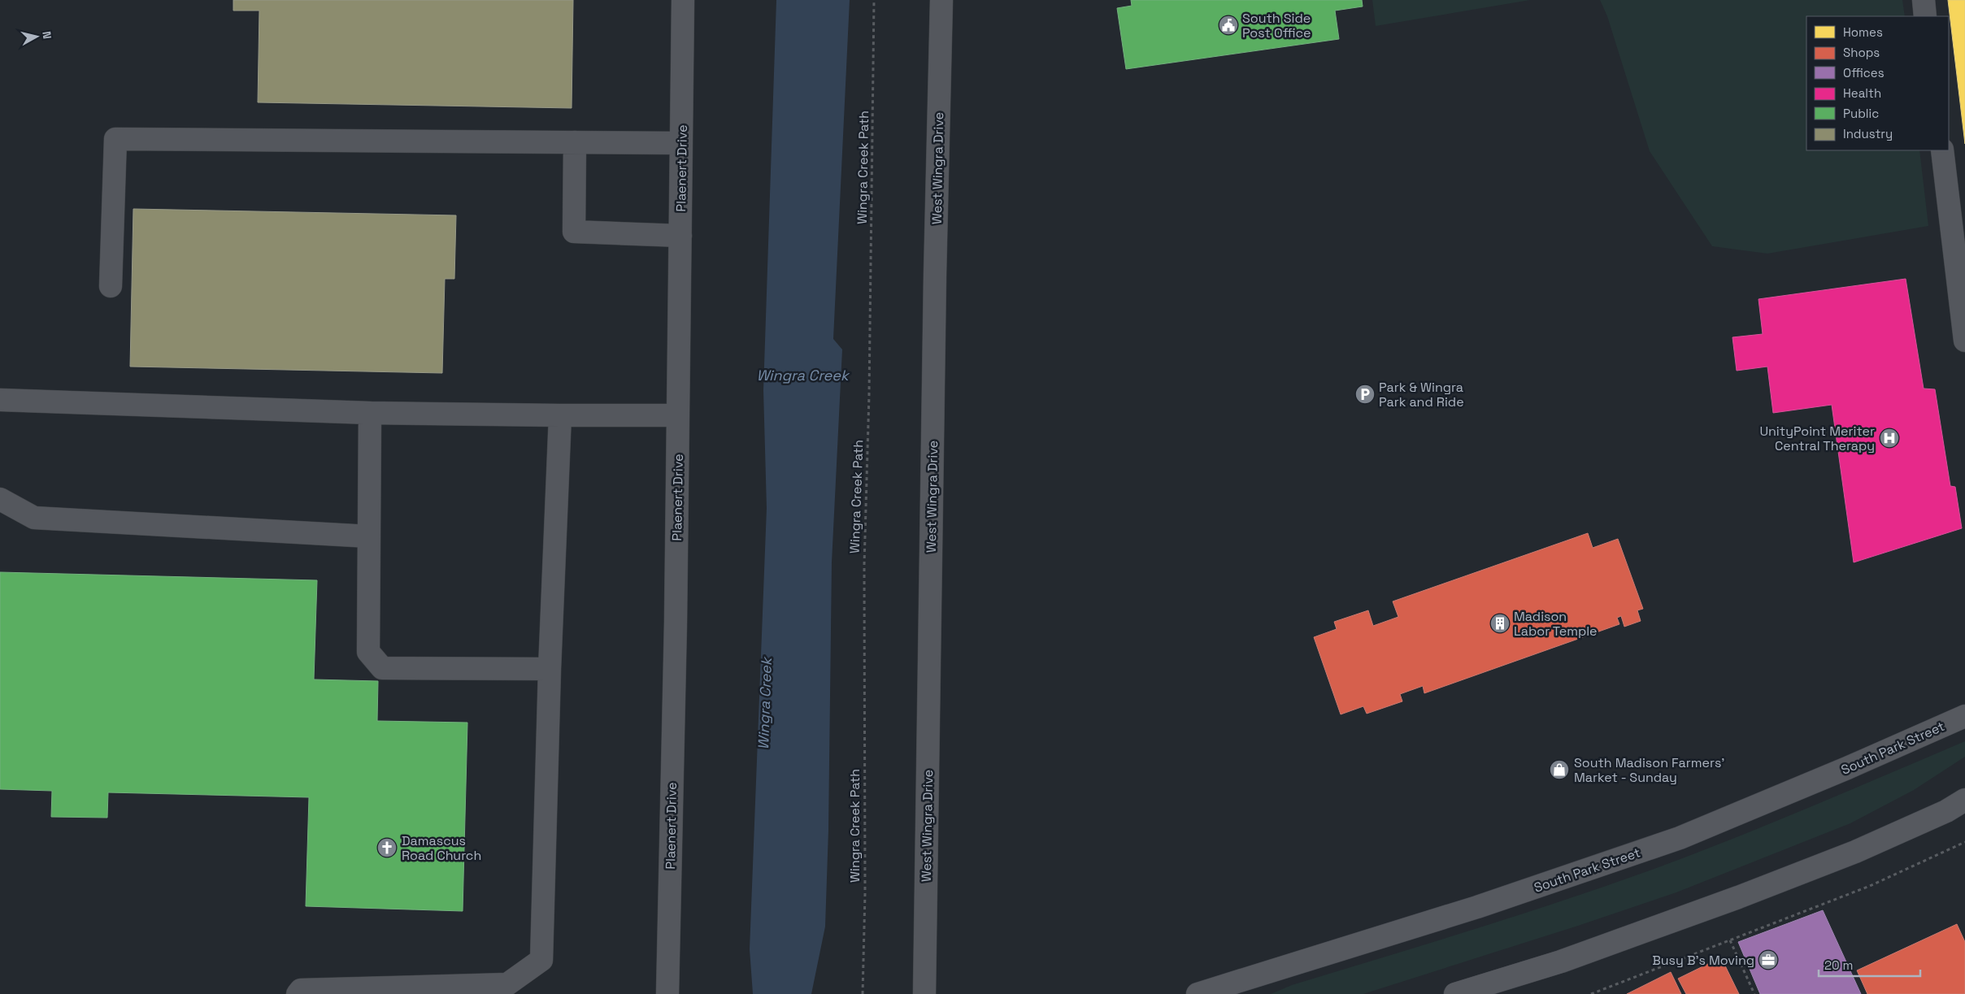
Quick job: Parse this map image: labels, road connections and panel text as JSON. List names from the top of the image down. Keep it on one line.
{"streets":{"main road":["South Park Street"],"street":["Plaenert Drive","West Wingra Drive"],"path":["Wingra Creek Path"]},"water":["Wingra Creek"],"places":{"public building":["South Side Post Office"],"parking":["Park & Wingra Park and Ride"],"hospital":["UnityPoint Meriter Central Therapy"],"building":["Madison Labor Temple"],"shop":["South Madison Farmers' Market - Sunday"],"church":["Damascus Road Church"],"office":["Busy B's Moving"]},"legend":["Homes","Shops","Offices","Health","Public","Industry"],"scale_bar":"20 m","north":"right"}
